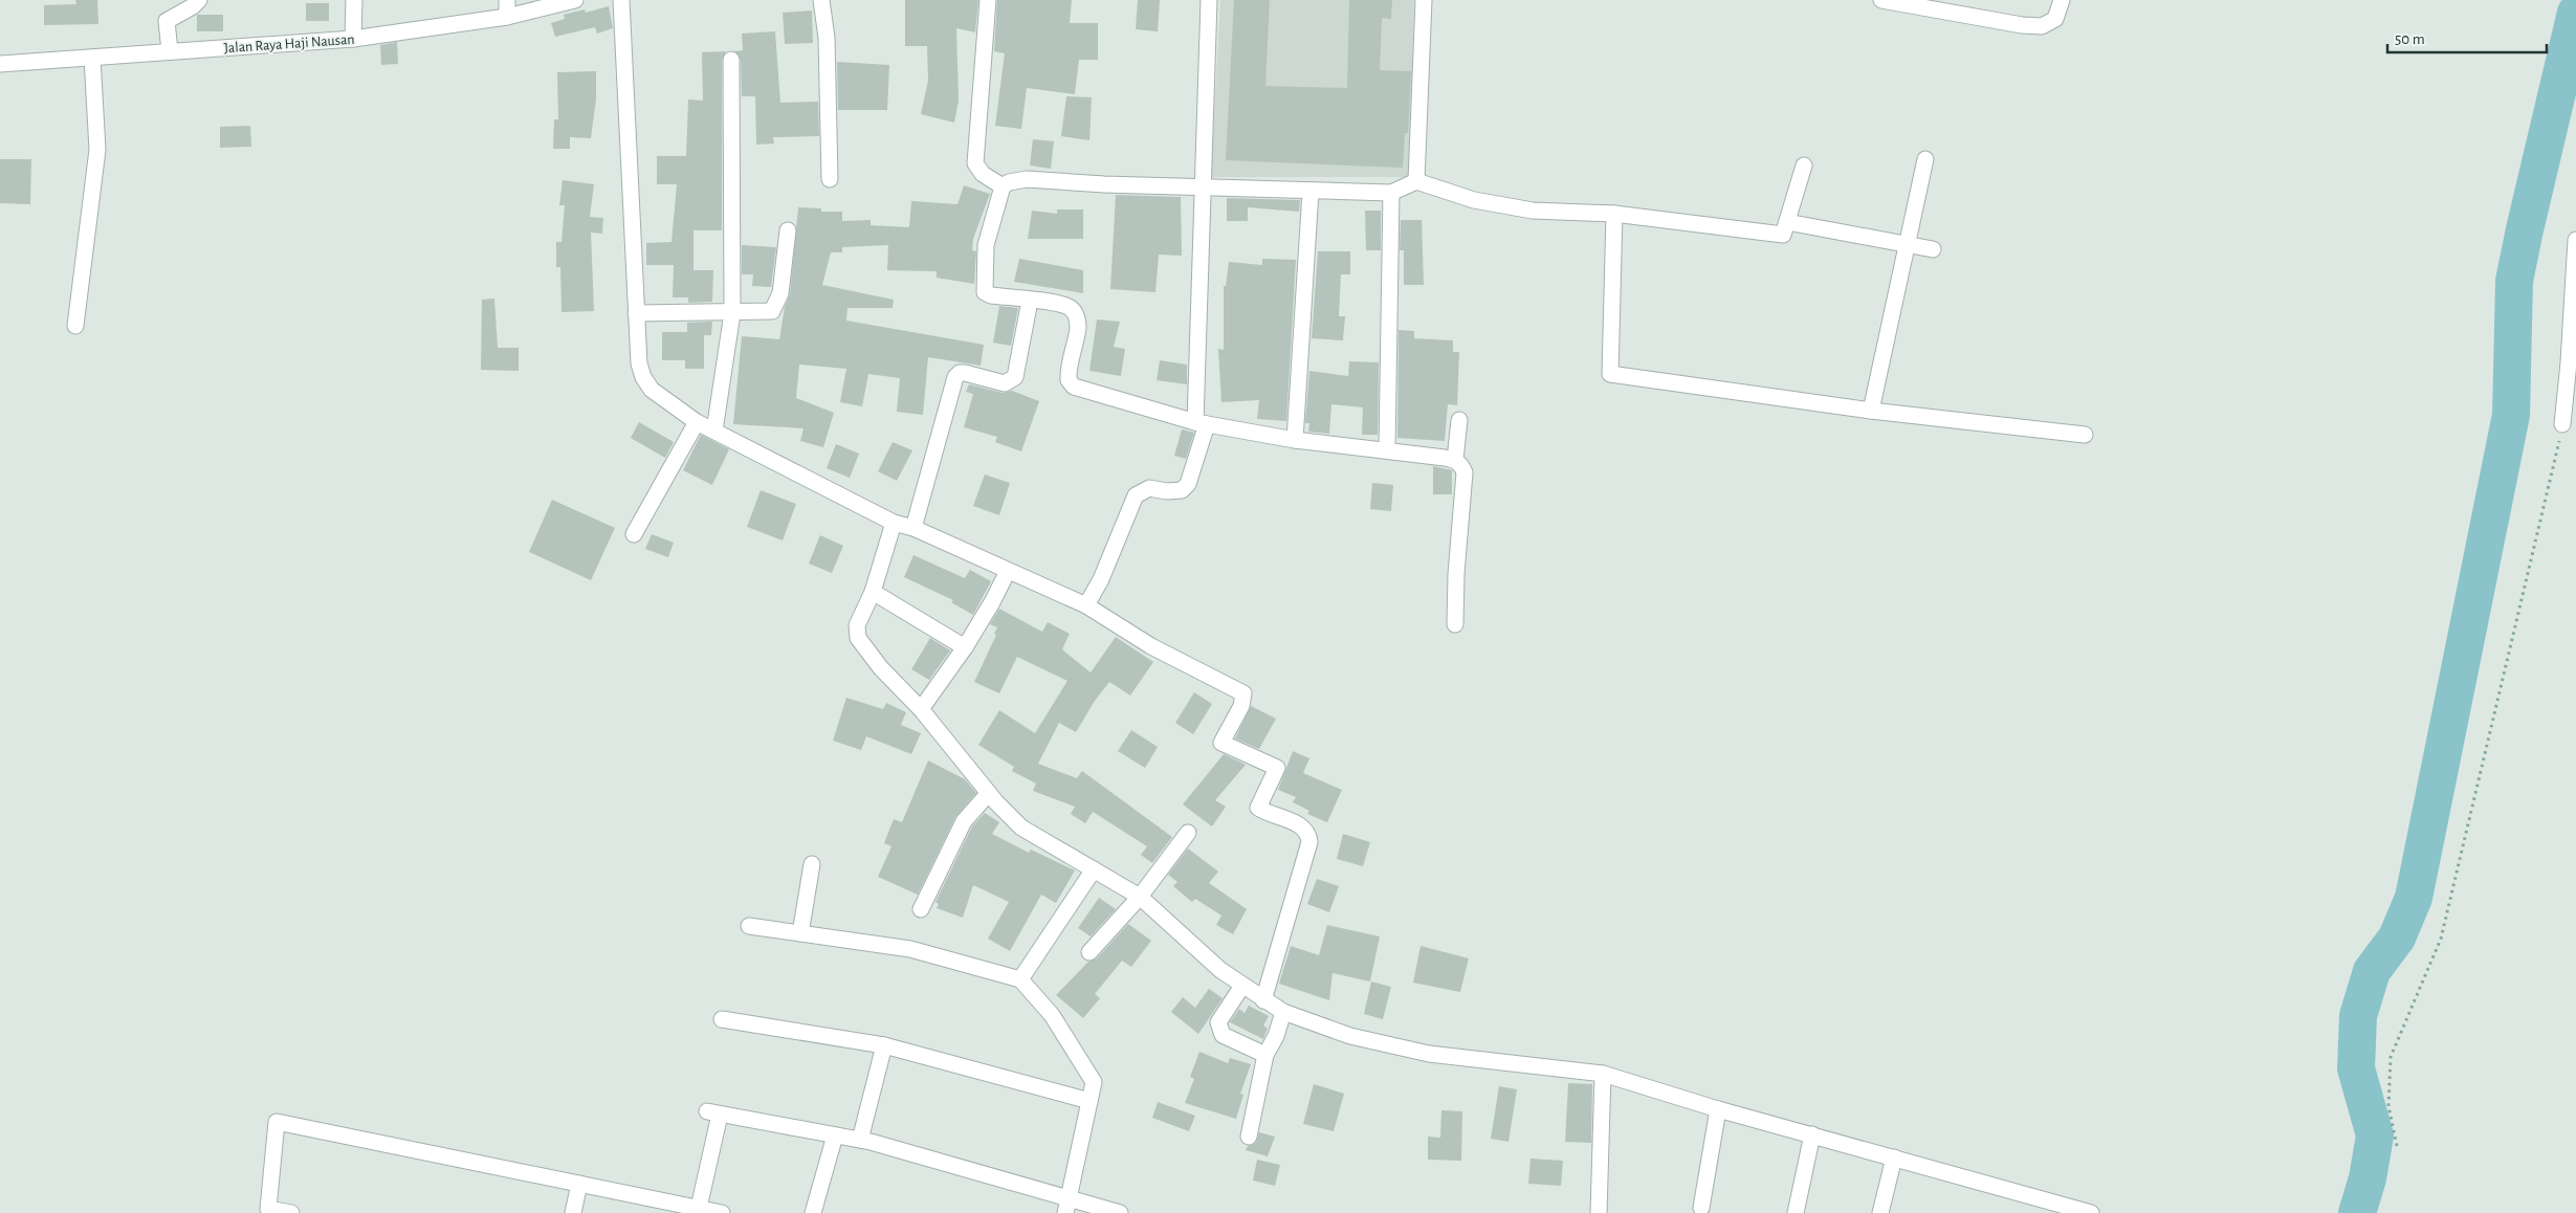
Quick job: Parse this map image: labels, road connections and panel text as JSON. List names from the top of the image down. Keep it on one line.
{"streets":{"street":["Jalan Raya Haji Nausan"]},"scale_bar":"50 m"}
